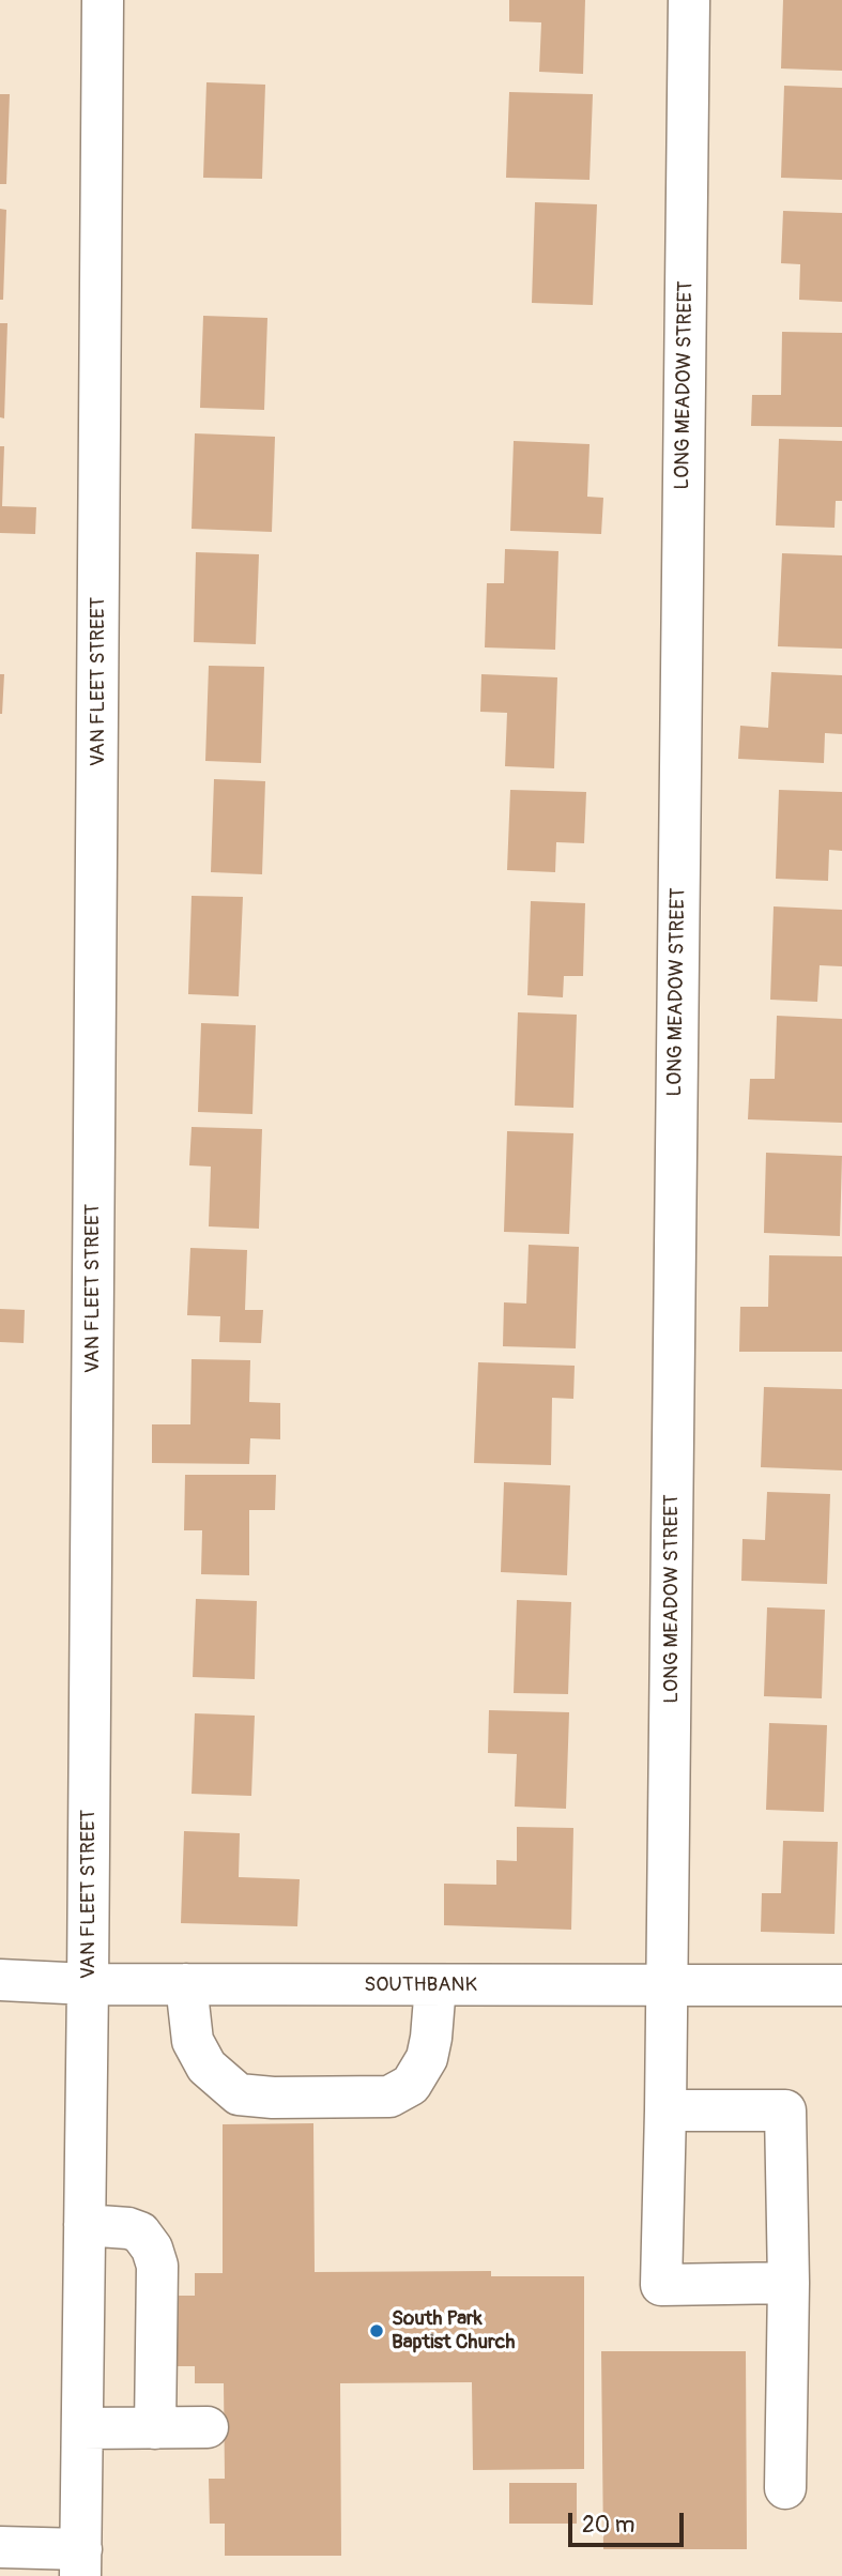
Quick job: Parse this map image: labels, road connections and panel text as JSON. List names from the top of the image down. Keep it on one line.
{"streets":{"street":["LONG MEADOW STREET","VAN FLEET STREET","SOUTHBANK"]},"crossings":[["LONG MEADOW STREET","SOUTHBANK"],["VAN FLEET STREET","SOUTHBANK"]],"places":["South Park Baptist Church"],"scale_bar":"20 m"}
